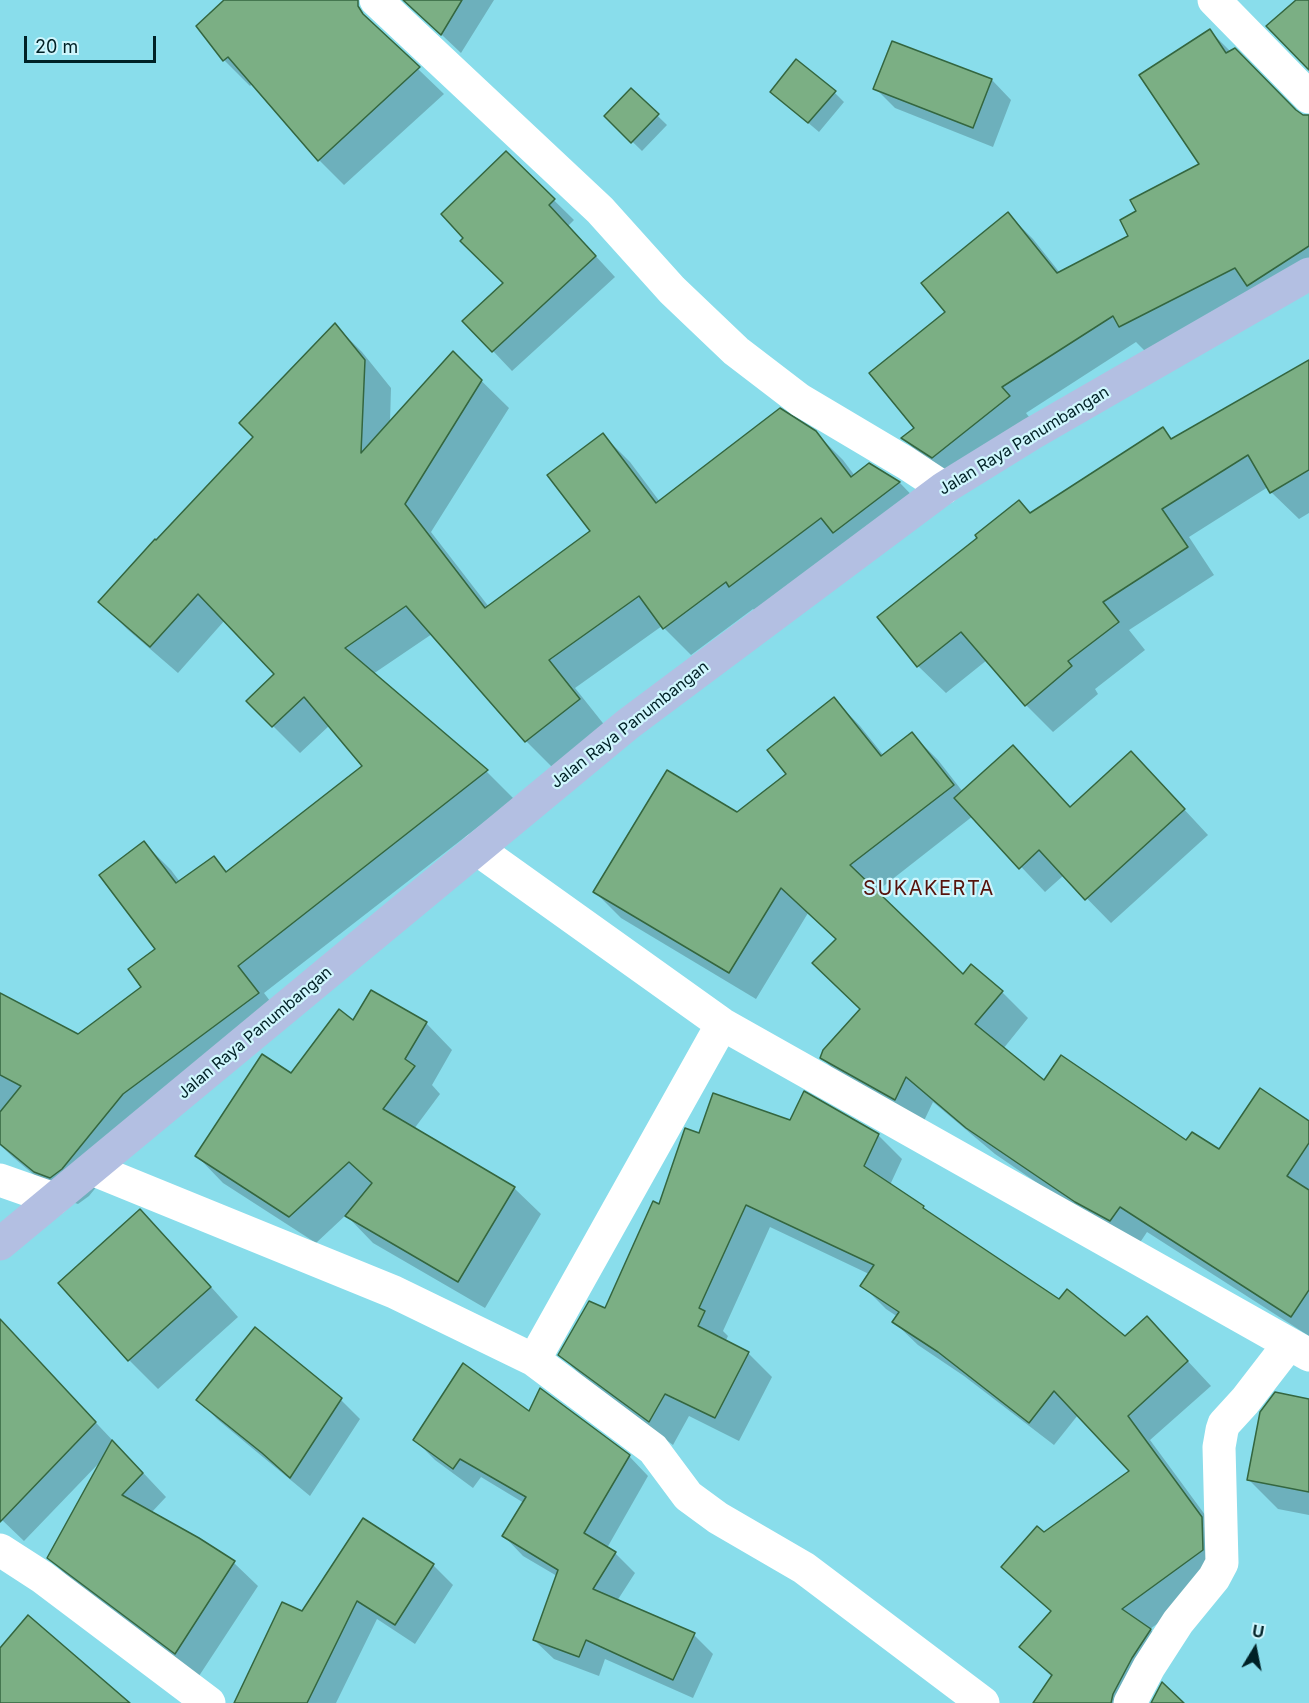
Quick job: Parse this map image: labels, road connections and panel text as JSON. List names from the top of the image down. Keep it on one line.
{"streets":{"main road":["Jalan Raya Panumbangan"]},"districts":["SUKAKERTA"],"scale_bar":"20 m","north":"top"}
